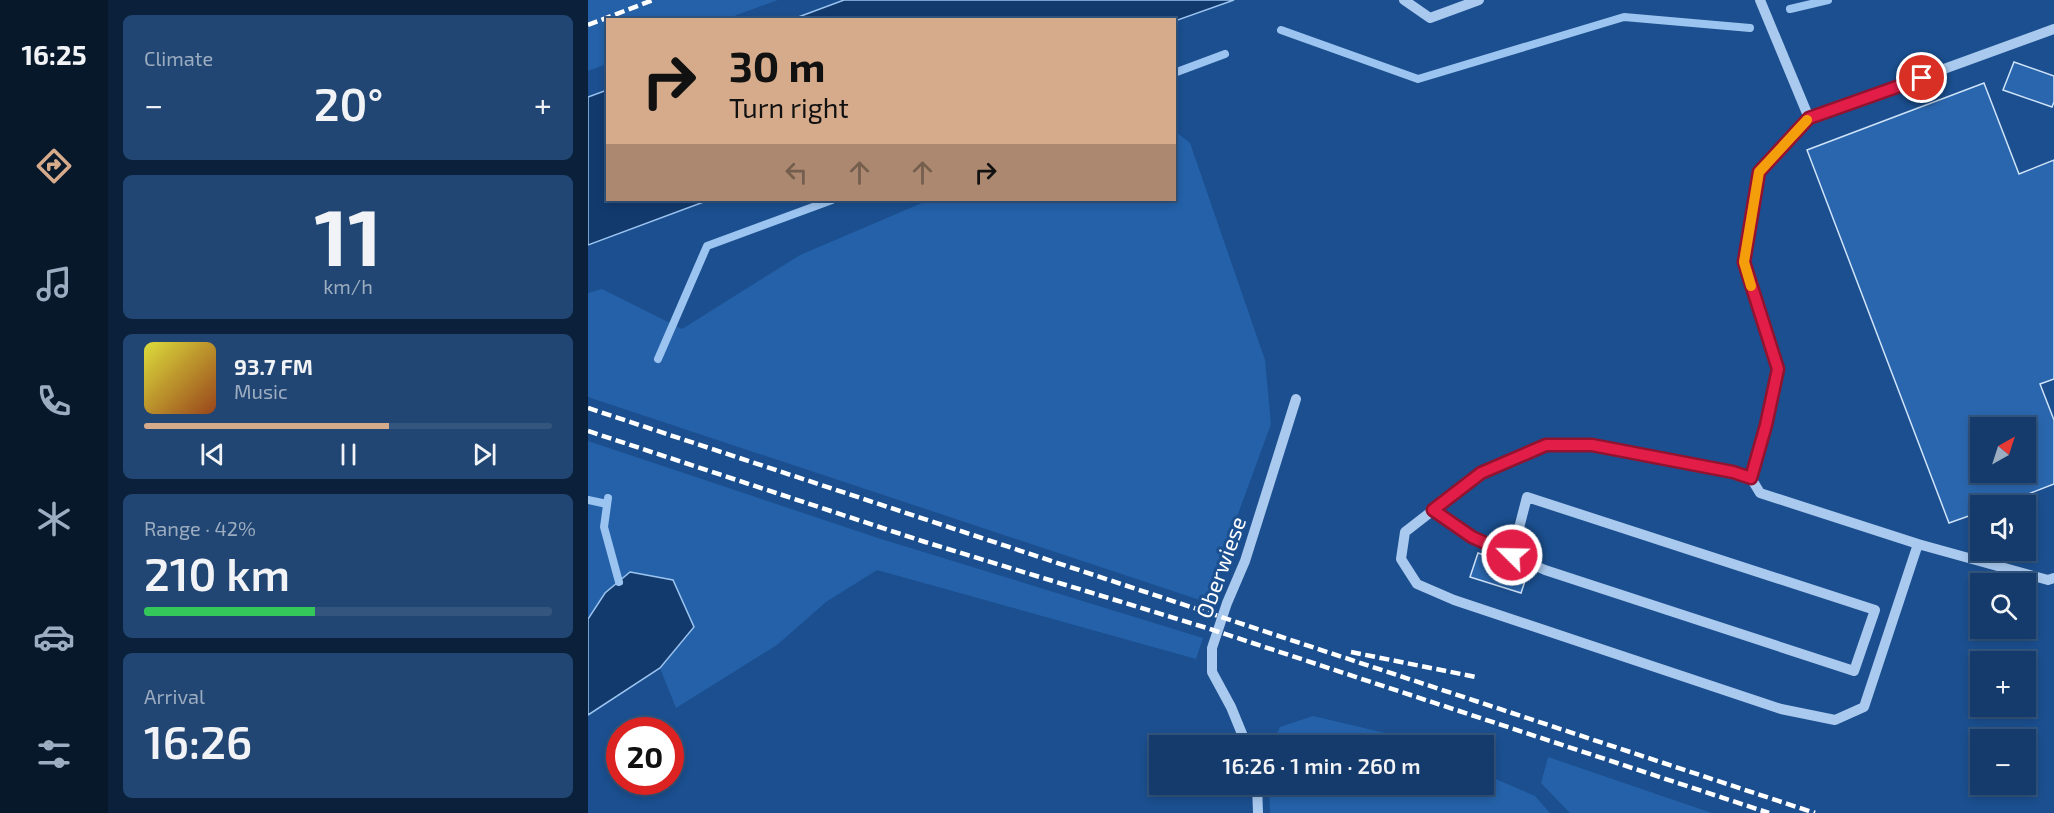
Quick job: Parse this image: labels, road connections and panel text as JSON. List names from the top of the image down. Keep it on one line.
{"streets":{"lane":["Oberwiese"]},"north":"top right","page":{"tabs":"16:25","tile":["Climate",["11","km/h"],["Range · 42%","210 km"],["Arrival","16:26"]],"turn":["30 m","Turn right"],"heat":["−","20°","+"],"song":["93.7 FM","Music"],"map_buttons":["+","−"],"limit":"20","trip":"16:26 · 1 min · 260 m"}}
